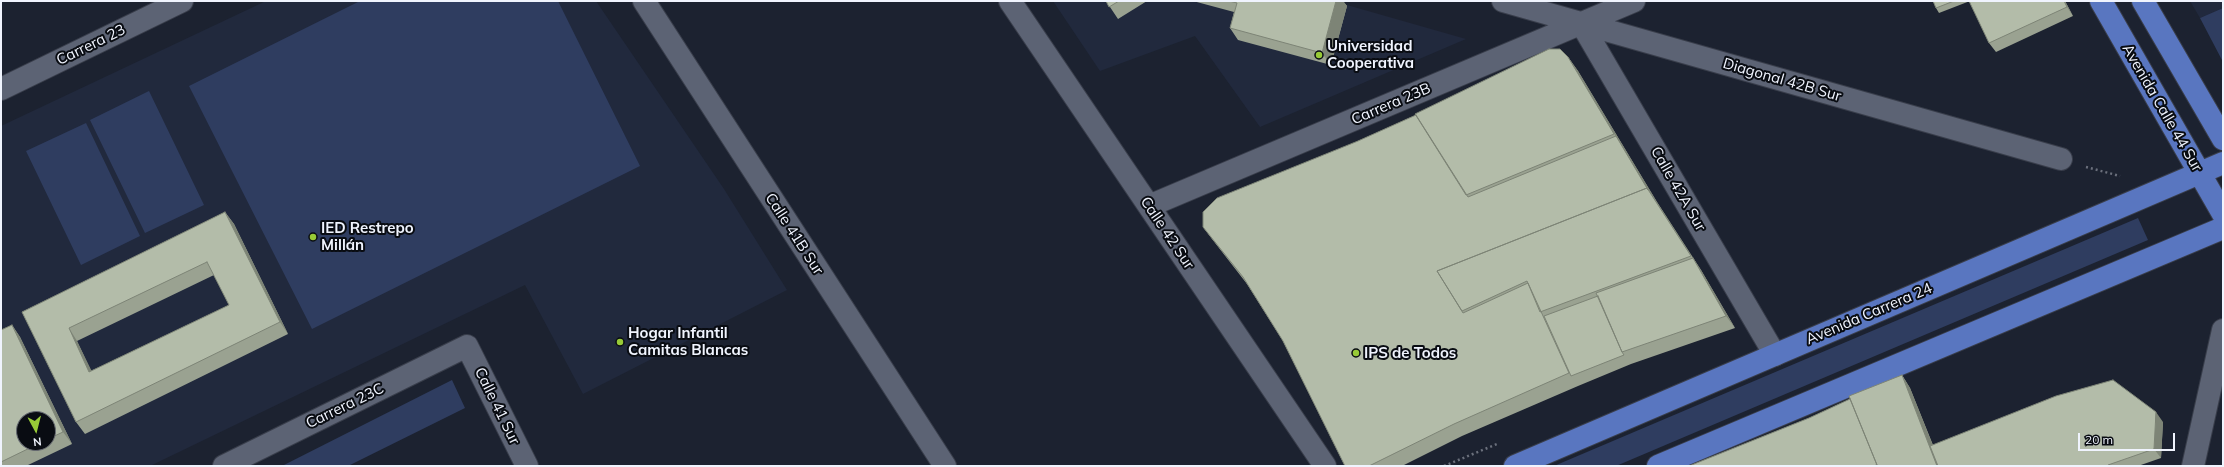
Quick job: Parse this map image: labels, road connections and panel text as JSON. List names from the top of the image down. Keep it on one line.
{"streets":{"main road":["Avenida Calle 44 Sur","Avenida Carrera 24"],"street":["Carrera 23","Diagonal 42B Sur","Carrera 23B","Calle 42A Sur","Calle 42 Sur","Calle 41B Sur","Carrera 23C","Calle 41 Sur"]},"crossings":[["Diagonal 42B Sur","Carrera 23B"],["Diagonal 42B Sur","Calle 42A Sur"],["Carrera 23B","Calle 42A Sur"],["Carrera 23B","Calle 42 Sur"],["Avenida Calle 44 Sur","Avenida Carrera 24"],["Calle 42A Sur","Avenida Carrera 24"],["Carrera 23C","Calle 41 Sur"]],"places":["Universidad Cooperativa","IED Restrepo Millán","Hogar Infantil Camitas Blancas","IPS de Todos"],"scale_bar":"20 m","north":"bottom"}
